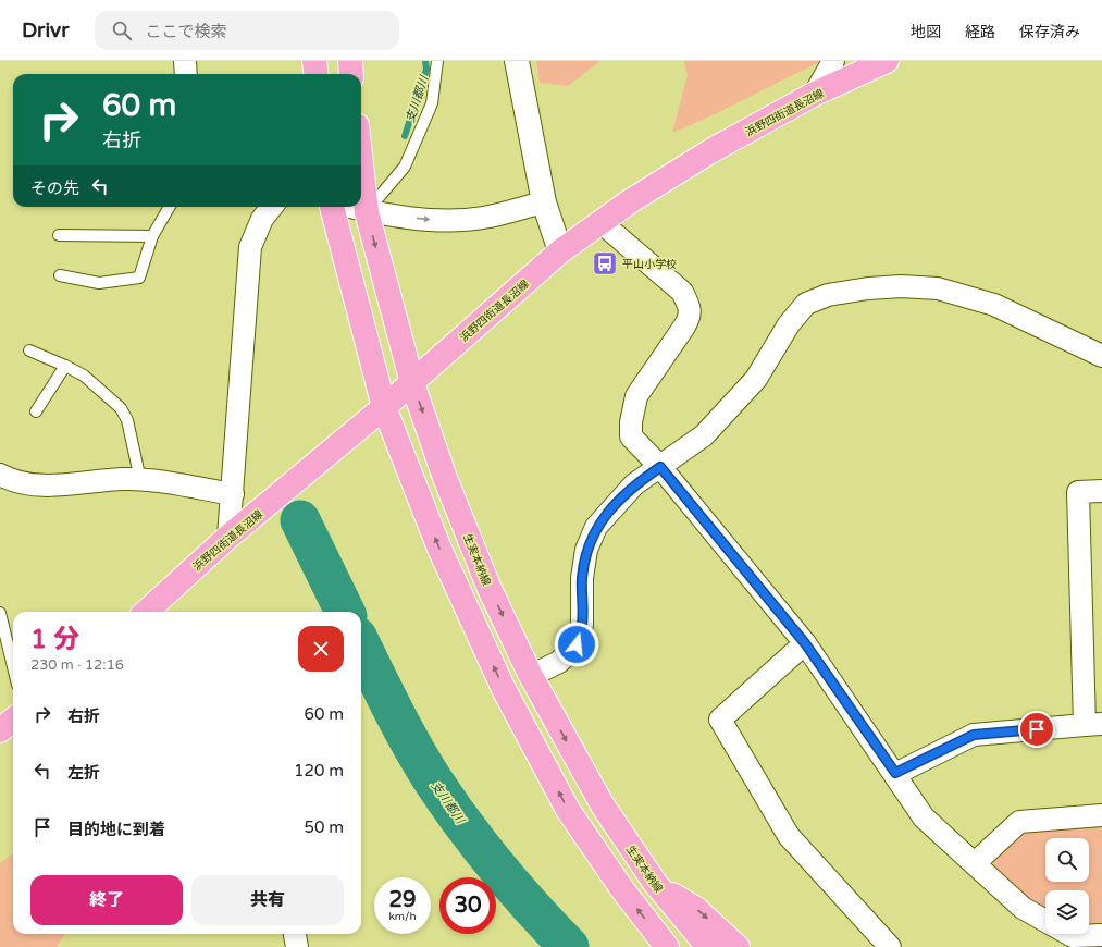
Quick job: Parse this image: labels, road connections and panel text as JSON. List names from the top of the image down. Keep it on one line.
{"streets":{"main road":["浜野四街道長沼線","生実本納線"]},"crossings":[["浜野四街道長沼線","生実本納線"]],"water":["支川都川"],"places":{"bus stop":["平山小学校"]},"page":{"header":"Drivr","search":"ここで検索","nav":["地図","経路","保存済み"],"turn":["60 m","右折"],"then":"その先","heading":["1 分","230 m · 12:16"],"list":[{"name":"右折","value":"60 m"},{"name":"左折","value":"120 m"},{"name":"目的地に到着","value":"50 m"}],"buttons":["終了","共有"],"speed":"29 km/h","limit":"30"}}
